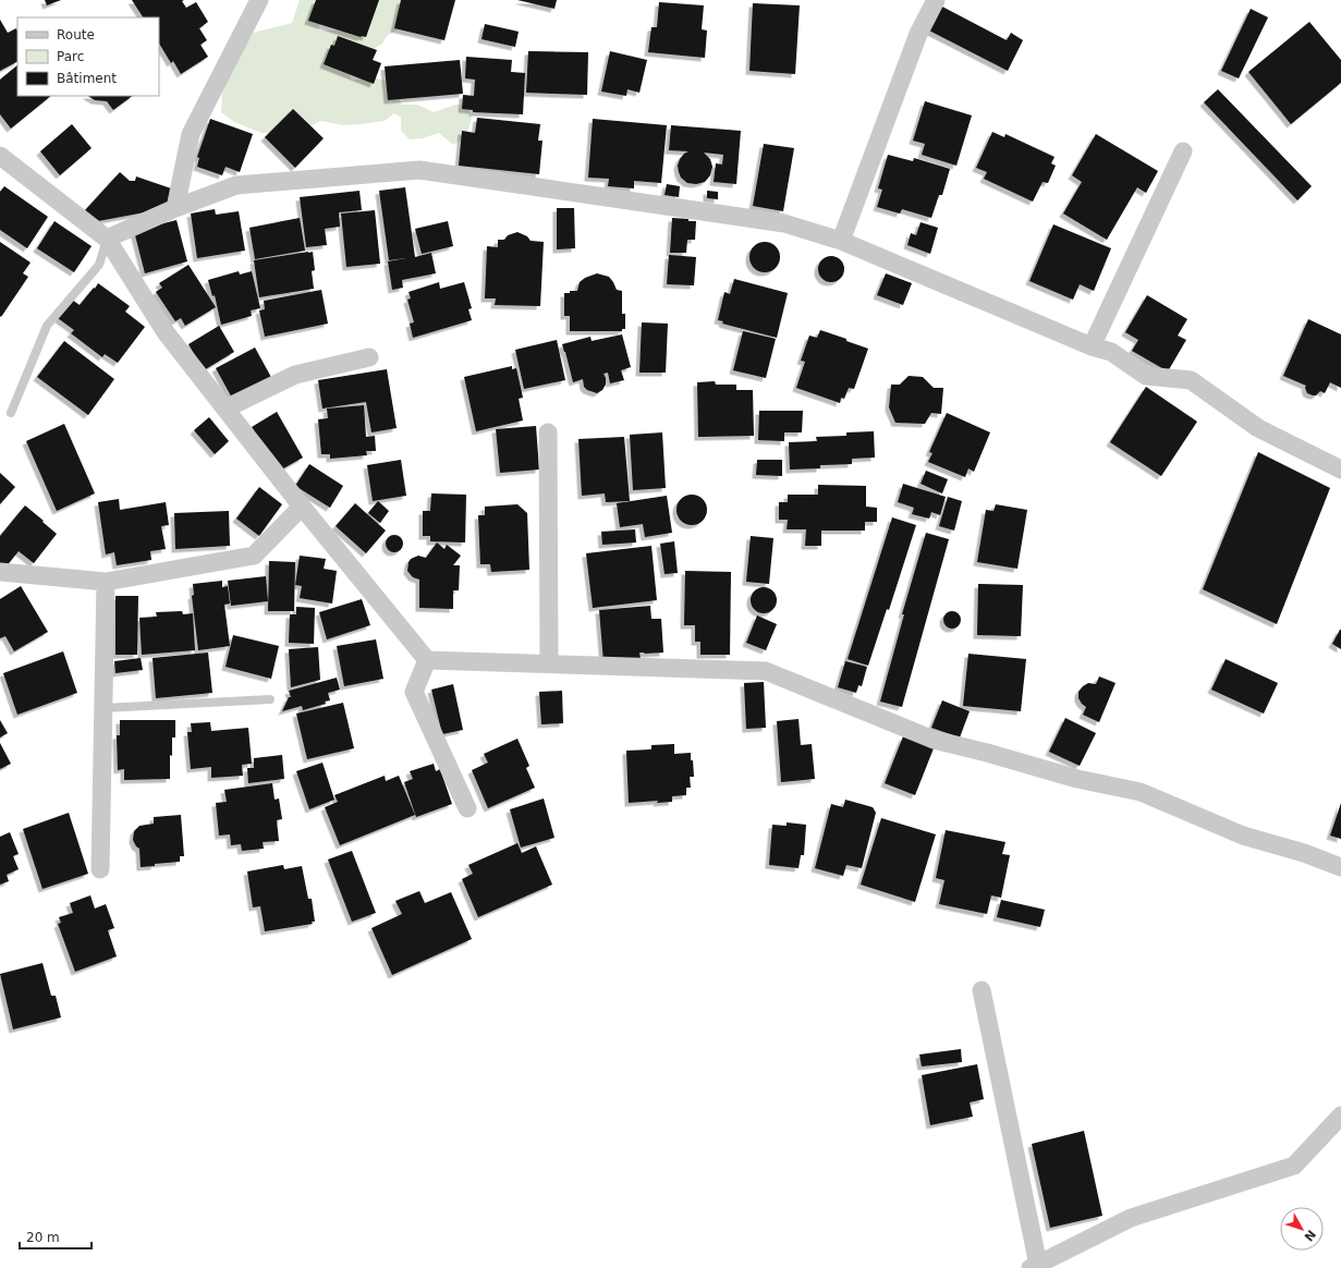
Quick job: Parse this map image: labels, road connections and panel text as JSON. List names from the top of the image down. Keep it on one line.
{"legend":["Route","Parc","Bâtiment"],"scale_bar":"20 m","north":"bottom right"}
